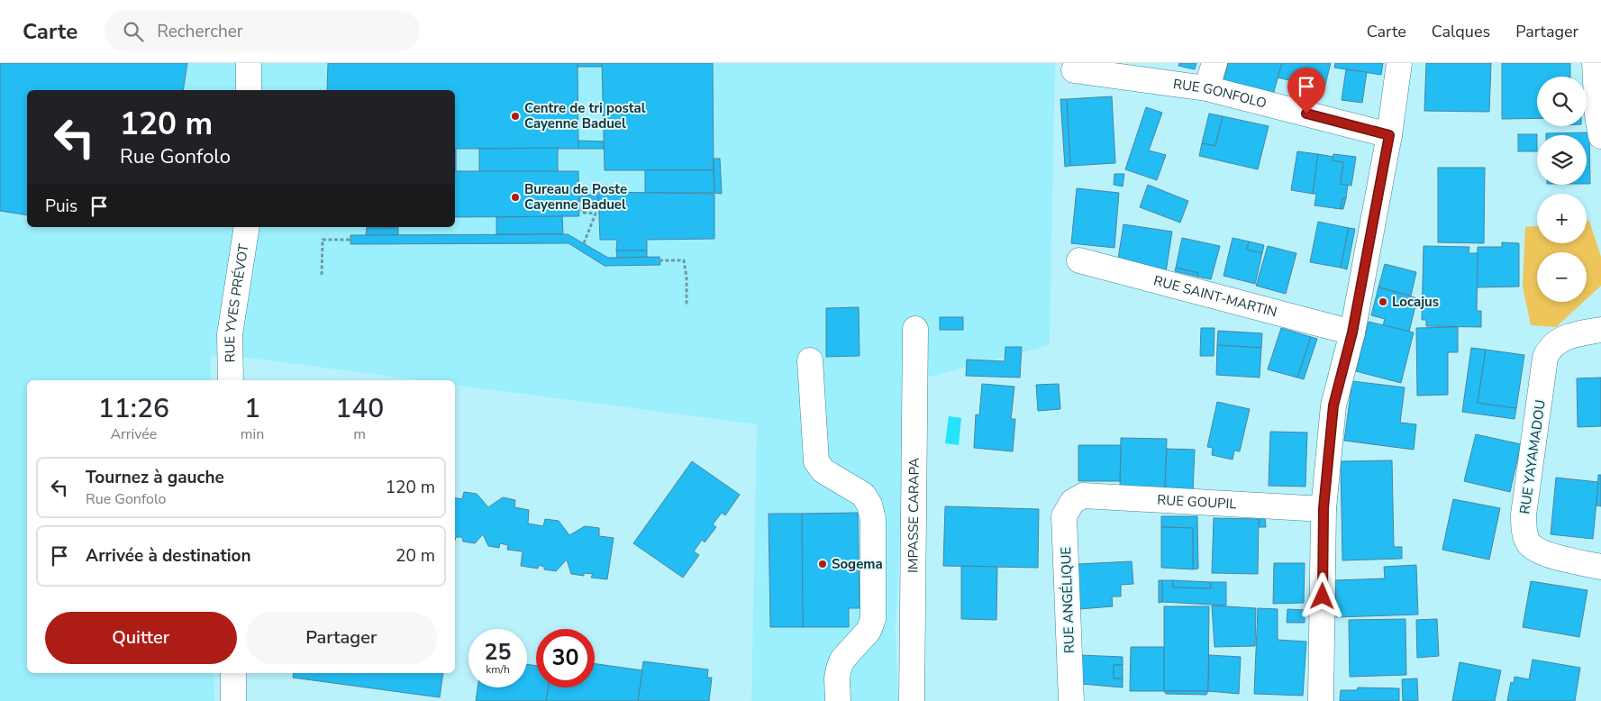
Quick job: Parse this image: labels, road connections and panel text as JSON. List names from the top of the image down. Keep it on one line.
{"streets":{"street":["RUE GONFOLO","RUE SAINT-MARTIN","RUE YVES PRÉVOT","RUE YAYAMADOU","RUE GOUPIL","IMPASSE CARAPA","RUE ANGÉLIQUE"]},"crossings":[["RUE GOUPIL","RUE ANGÉLIQUE"]],"places":["Centre de tri postal Cayenne Baduel","Bureau de Poste Cayenne Baduel","Locajus","Sogema"],"page":{"header":"Carte","search":"Rechercher","nav":["Carte","Calques","Partager"],"map_buttons":["+","−"],"turn":["120 m","Rue Gonfolo"],"then":"Puis","eta":["11:26","Arrivée","1","min","140","m"],"list":[{"name":"Tournez à gauche","note":"Rue Gonfolo","value":"120 m"},{"name":"Arrivée à destination","value":"20 m"}],"buttons":["Quitter","Partager"],"speed":"25 km/h","limit":"30"}}
